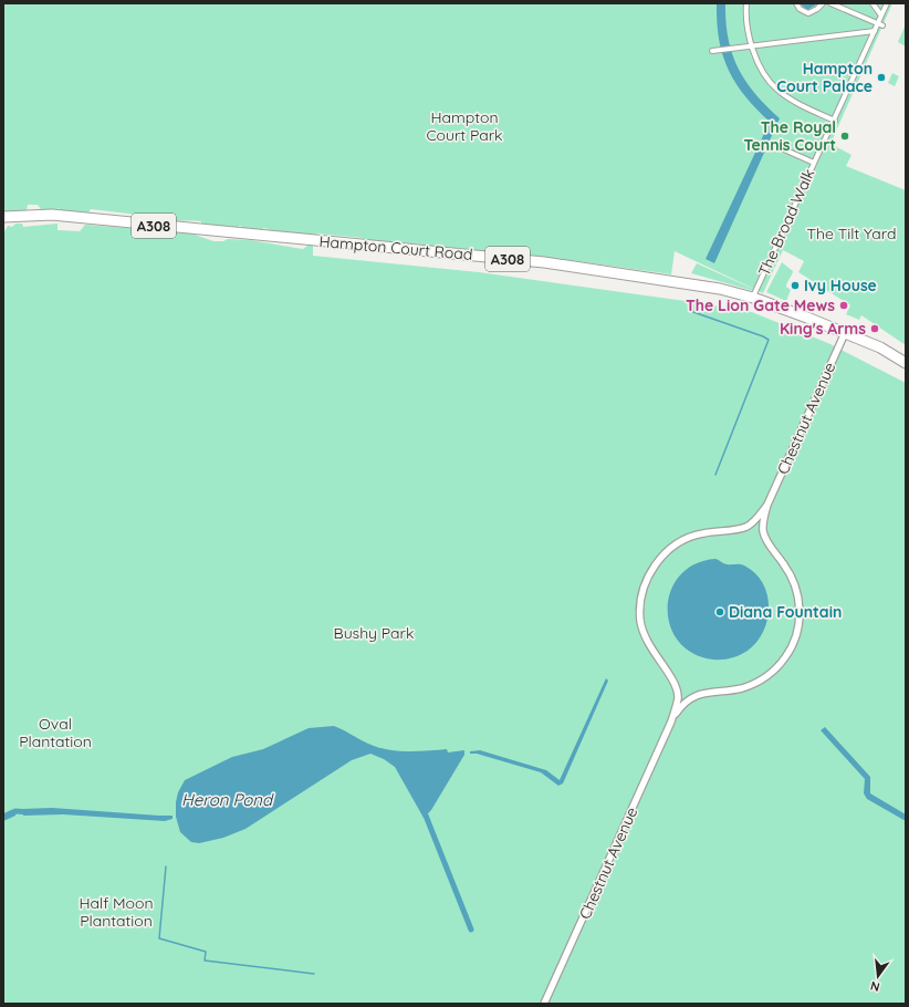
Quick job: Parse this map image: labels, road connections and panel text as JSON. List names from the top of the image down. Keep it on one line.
{"streets":{"main road":["A308","Hampton Court Road"],"street":["The Broad Walk","Chestnut Avenue"]},"crossings":[["The Broad Walk","Hampton Court Road"],["Hampton Court Road","Chestnut Avenue"]],"water":["Heron Pond"],"parks":["Hampton Court Park","The Tilt Yard","Bushy Park","Oval Plantation","Half Moon Plantation"],"places":["Hampton Court Palace","The Royal Tennis Court","Ivy House","The Lion Gate Mews","King's Arms","Diana Fountain"],"north":"bottom"}
